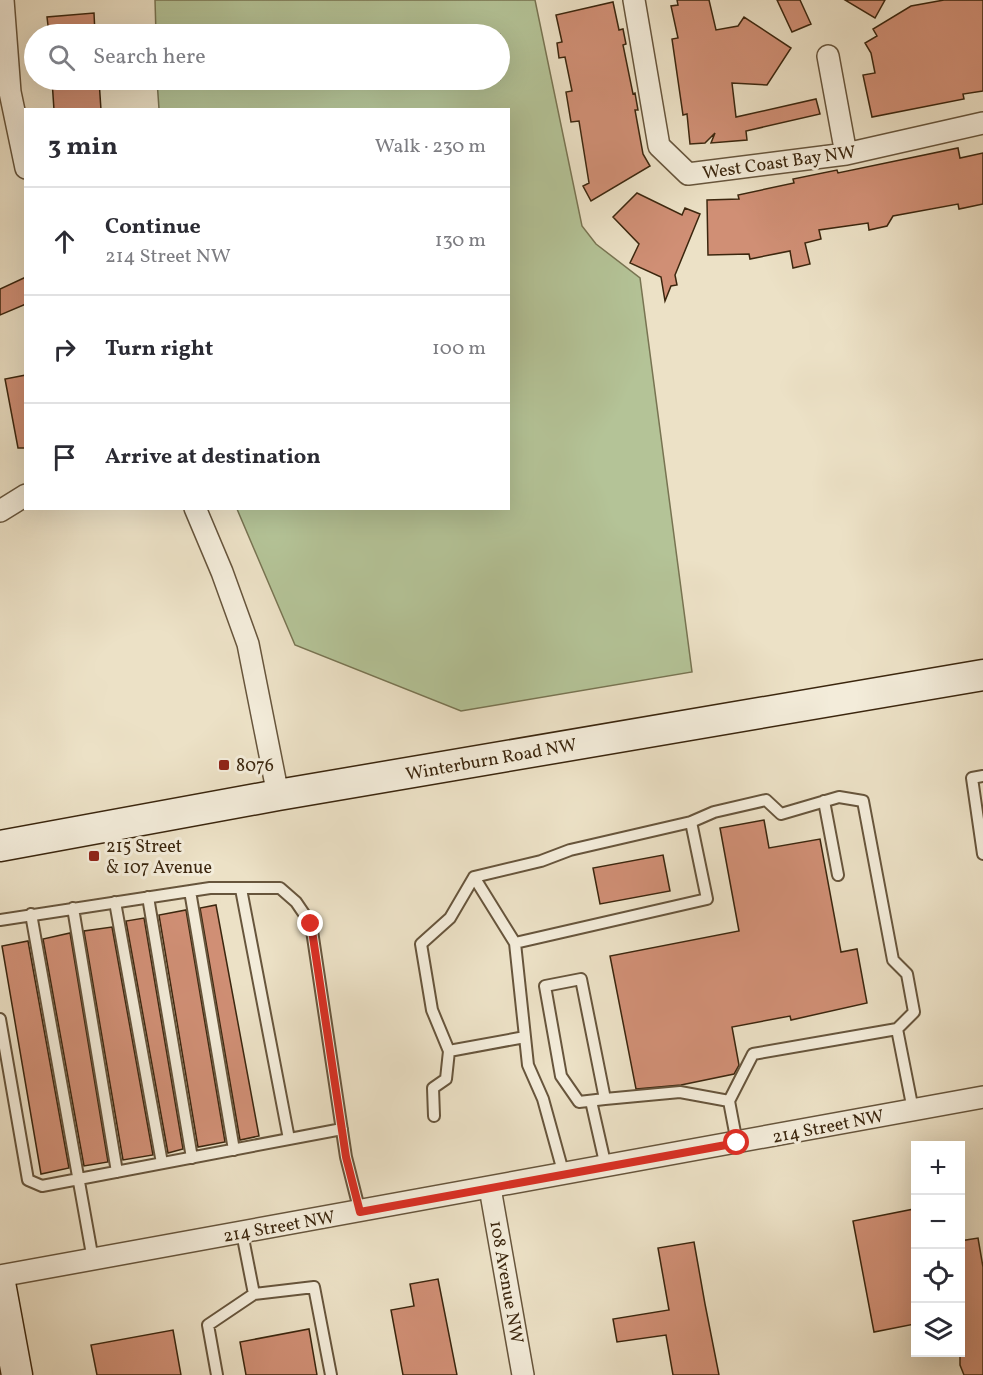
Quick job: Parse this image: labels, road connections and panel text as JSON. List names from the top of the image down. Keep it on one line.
{"streets":{"main road":["Winterburn Road NW"],"street":["West Coast Bay NW","214 Street NW","108 Avenue NW"]},"crossings":[["214 Street NW","108 Avenue NW"]],"places":{"transit":["8076","215 Street & 107 Avenue"]},"page":{"search":"Search here","heading":["3 min","Walk · 230 m"],"list":[["Continue","214 Street NW","130 m"],["Turn right","100 m"],"Arrive at destination"],"map_buttons":["+","−"]}}
